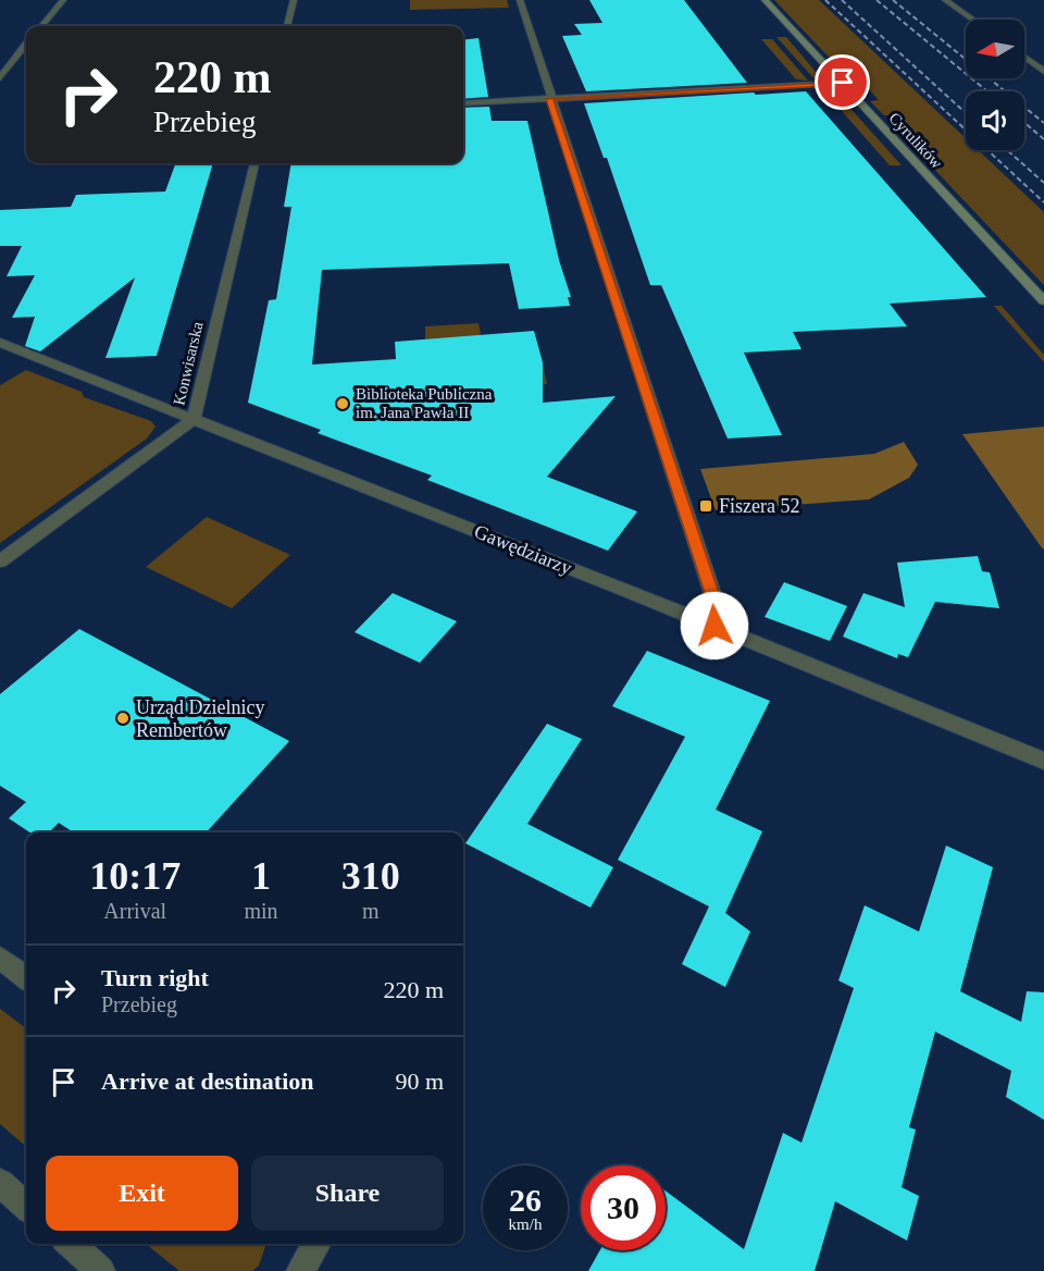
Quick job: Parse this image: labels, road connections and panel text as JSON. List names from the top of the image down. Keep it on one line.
{"streets":{"main road":["Cyrulików"],"street":["Konwisarska","Gawędziarzy"]},"crossings":[["Konwisarska","Gawędziarzy"]],"places":{"other":["Biblioteka Publiczna im. Jana Pawła II","Urząd Dzielnicy Rembertów"],"transit":["Fiszera 52"]},"north":"left","page":{"turn":["220 m","Przebieg"],"eta":["10:17","Arrival","1","min","310","m"],"list":[{"name":"Turn right","note":"Przebieg","value":"220 m"},{"name":"Arrive at destination","value":"90 m"}],"buttons":["Exit","Share"],"speed":"26 km/h","limit":"30"}}
